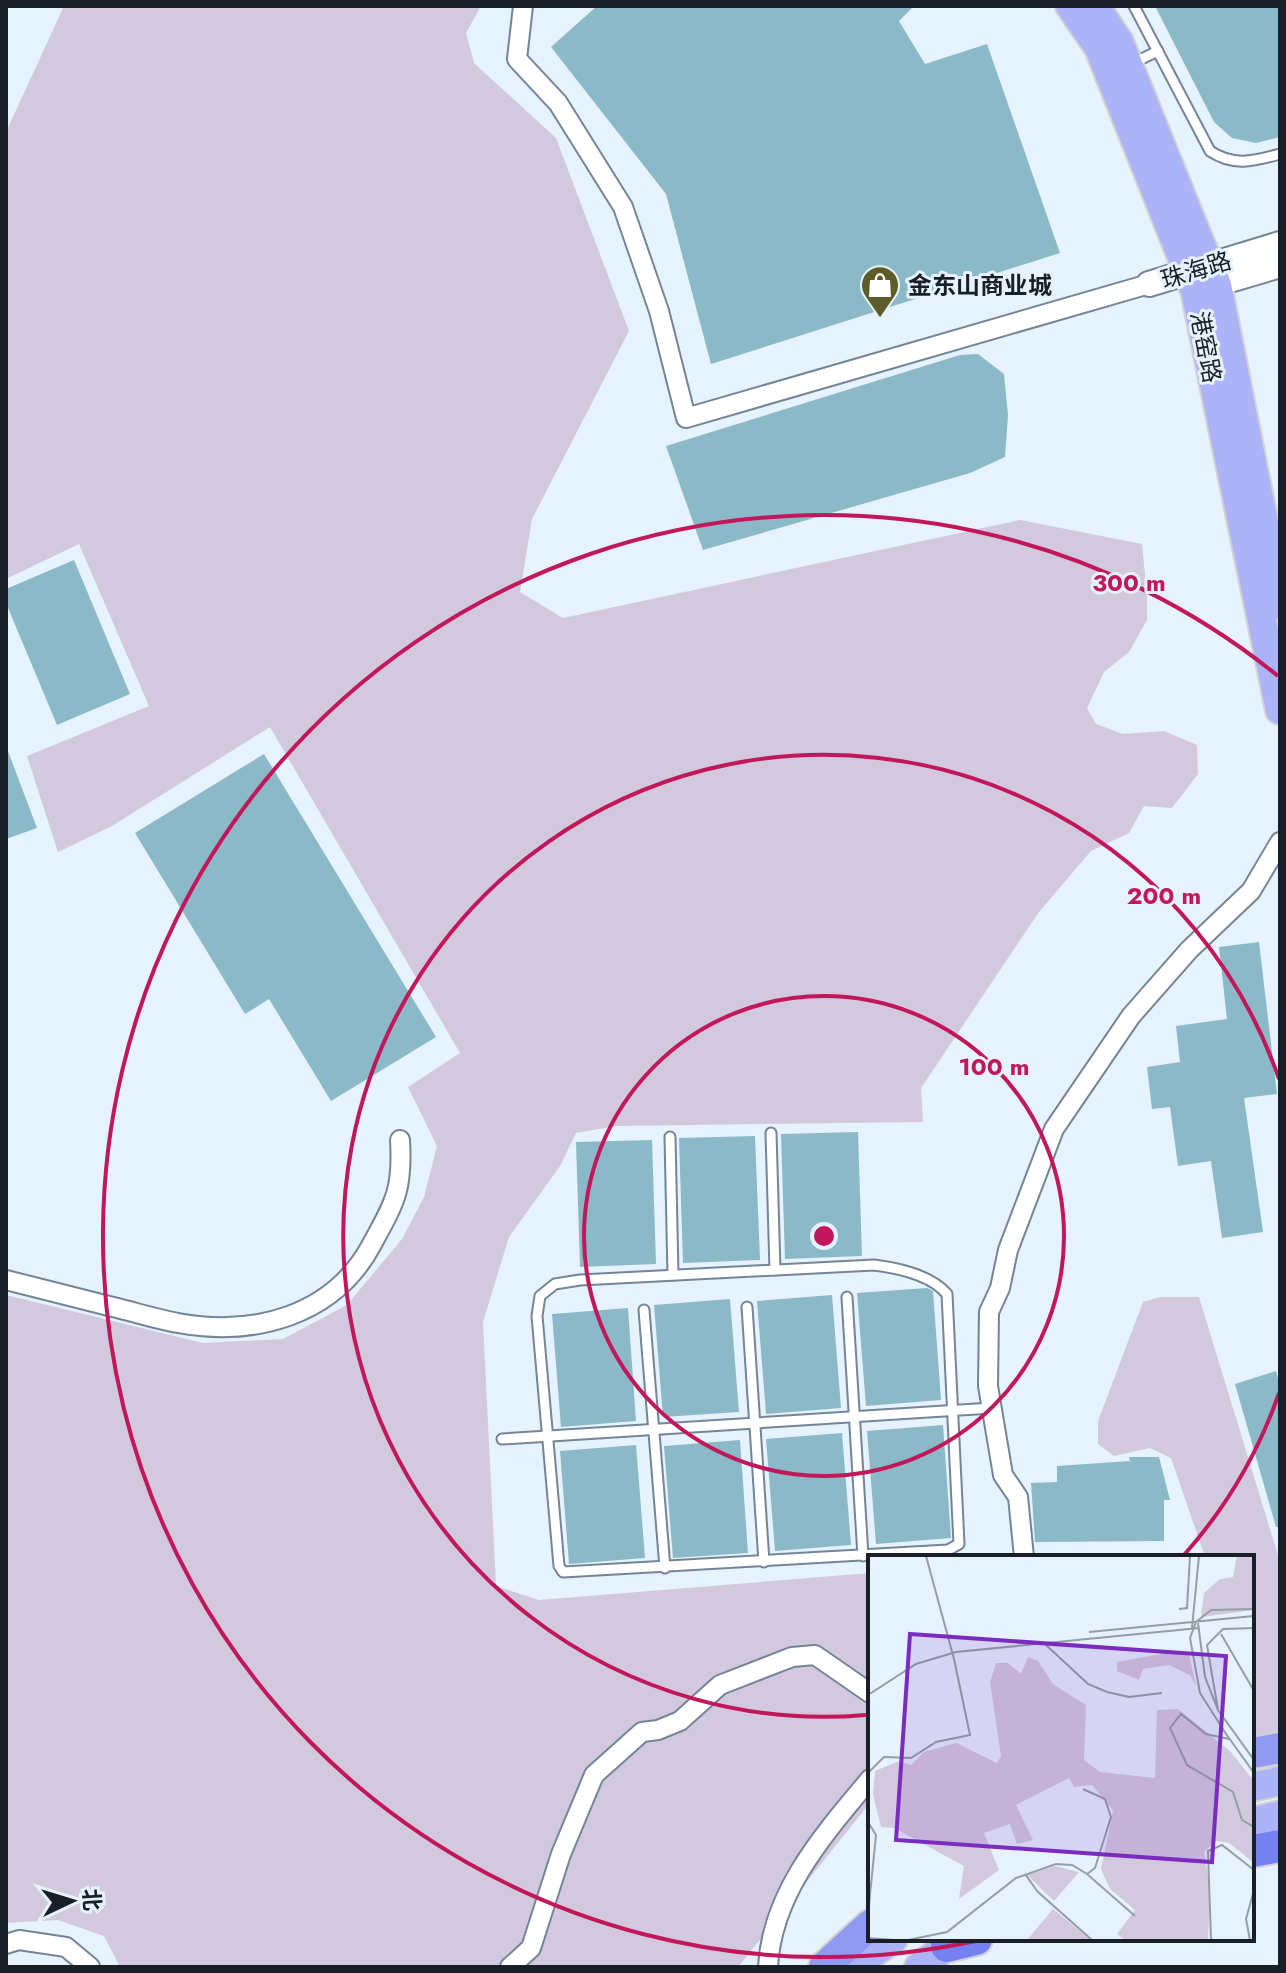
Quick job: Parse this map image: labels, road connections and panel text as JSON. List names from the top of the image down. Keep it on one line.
{"streets":{"main road":["珠海路","港窑路"]},"crossings":[["珠海路","港窑路"]],"places":{"shop":["金东山商业城"]},"north":"right","rings":["300 m","200 m","100 m"]}
